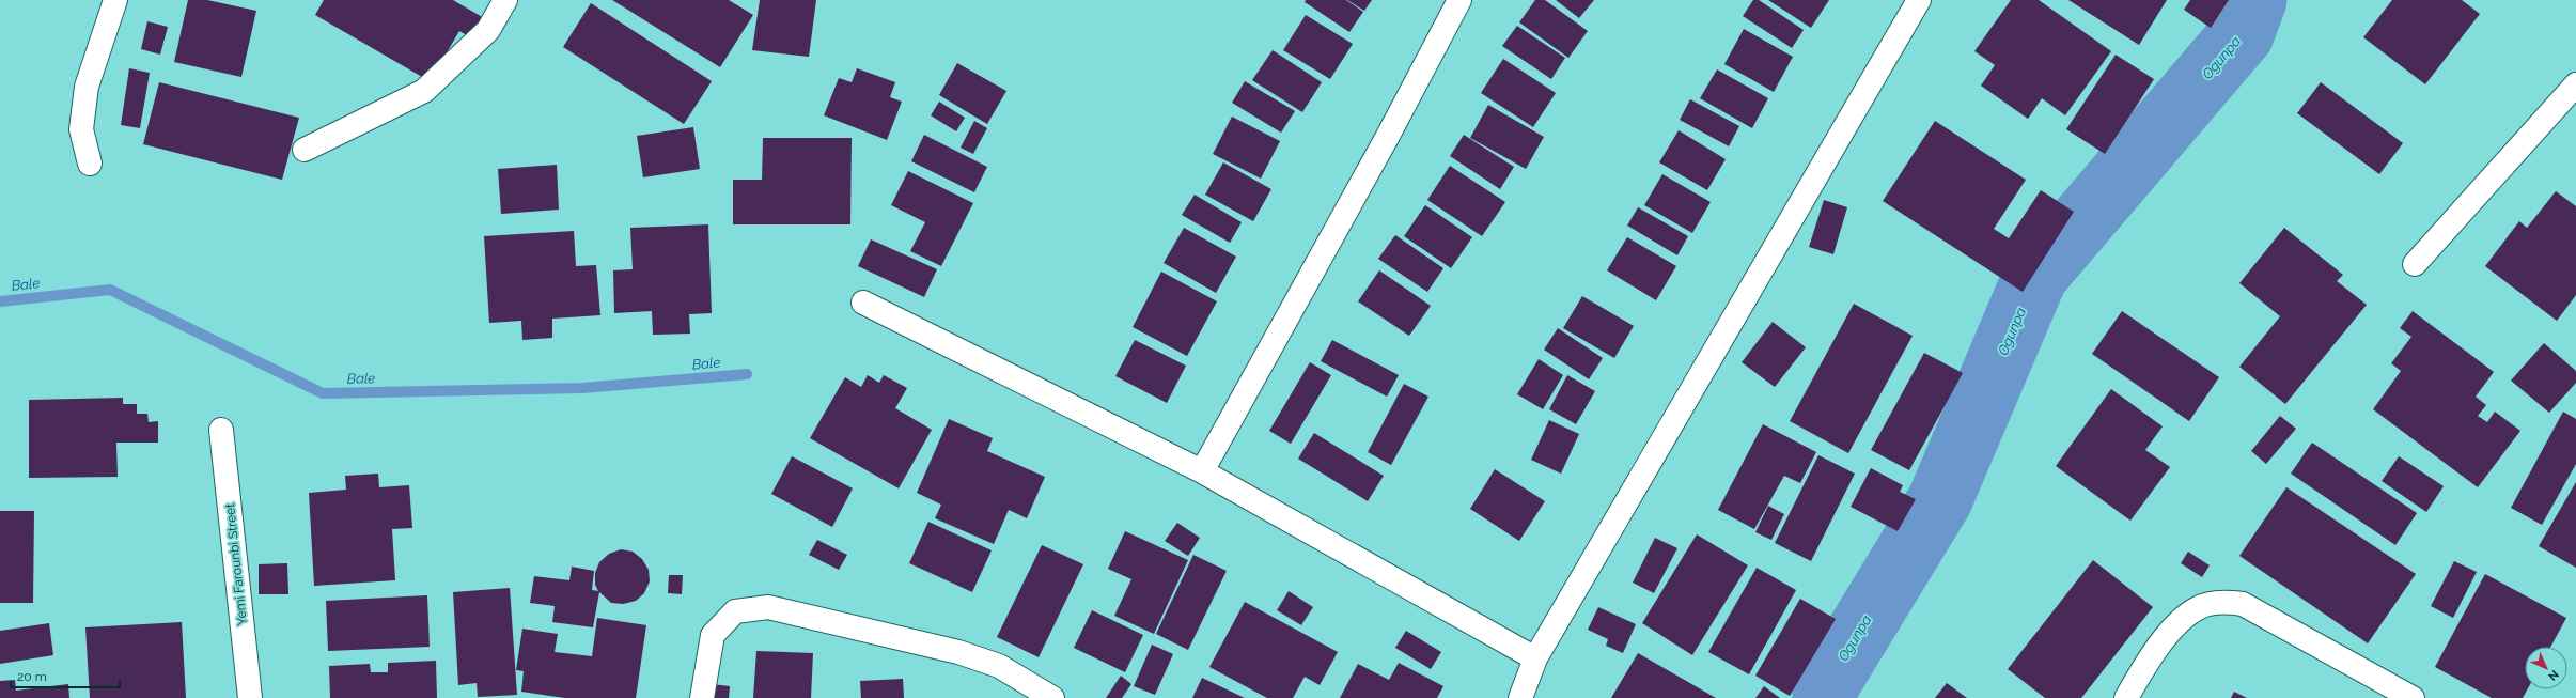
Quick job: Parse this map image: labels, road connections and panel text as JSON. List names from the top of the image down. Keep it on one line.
{"streets":{"street":["Yemi Farounbi Street"]},"water":["Ogunpa","Bale"],"scale_bar":"20 m","north":"bottom right"}
